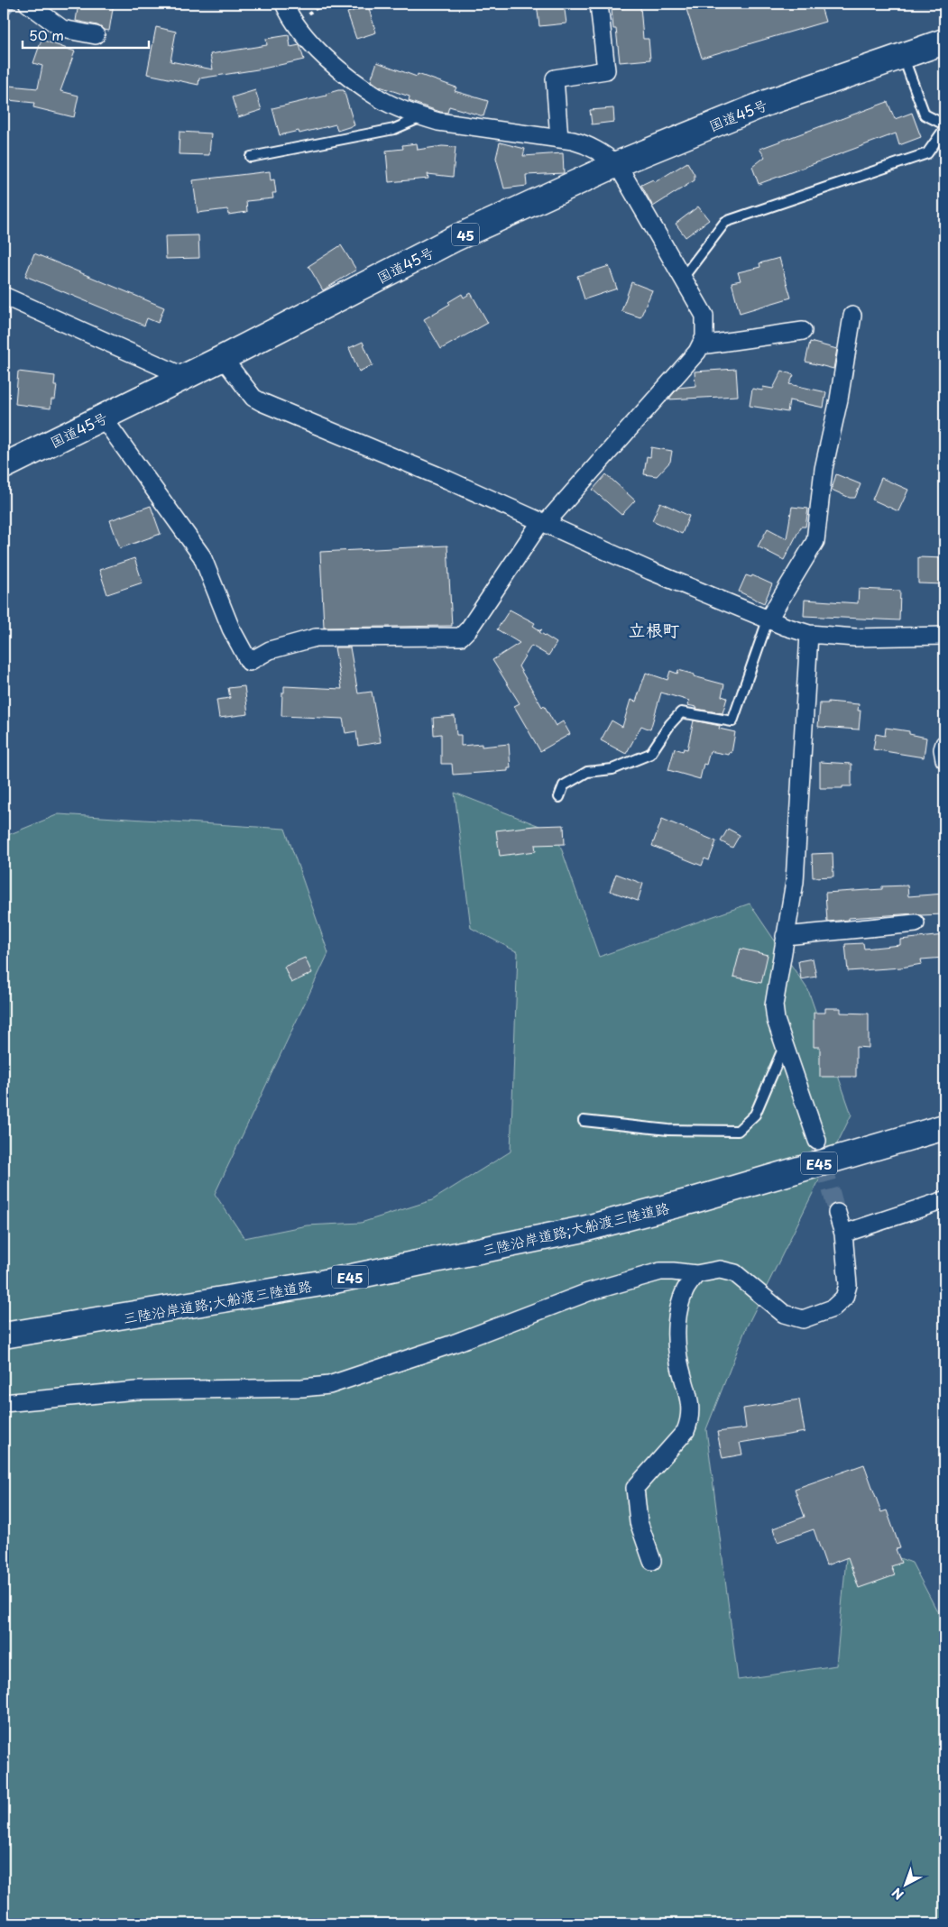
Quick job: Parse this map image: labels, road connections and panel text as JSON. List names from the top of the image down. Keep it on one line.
{"streets":{"highway":["国道45号","45","E45","三陸沿岸道路;大船渡三陸道路"]},"districts":["立根町"],"scale_bar":"50 m","north":"bottom left"}
